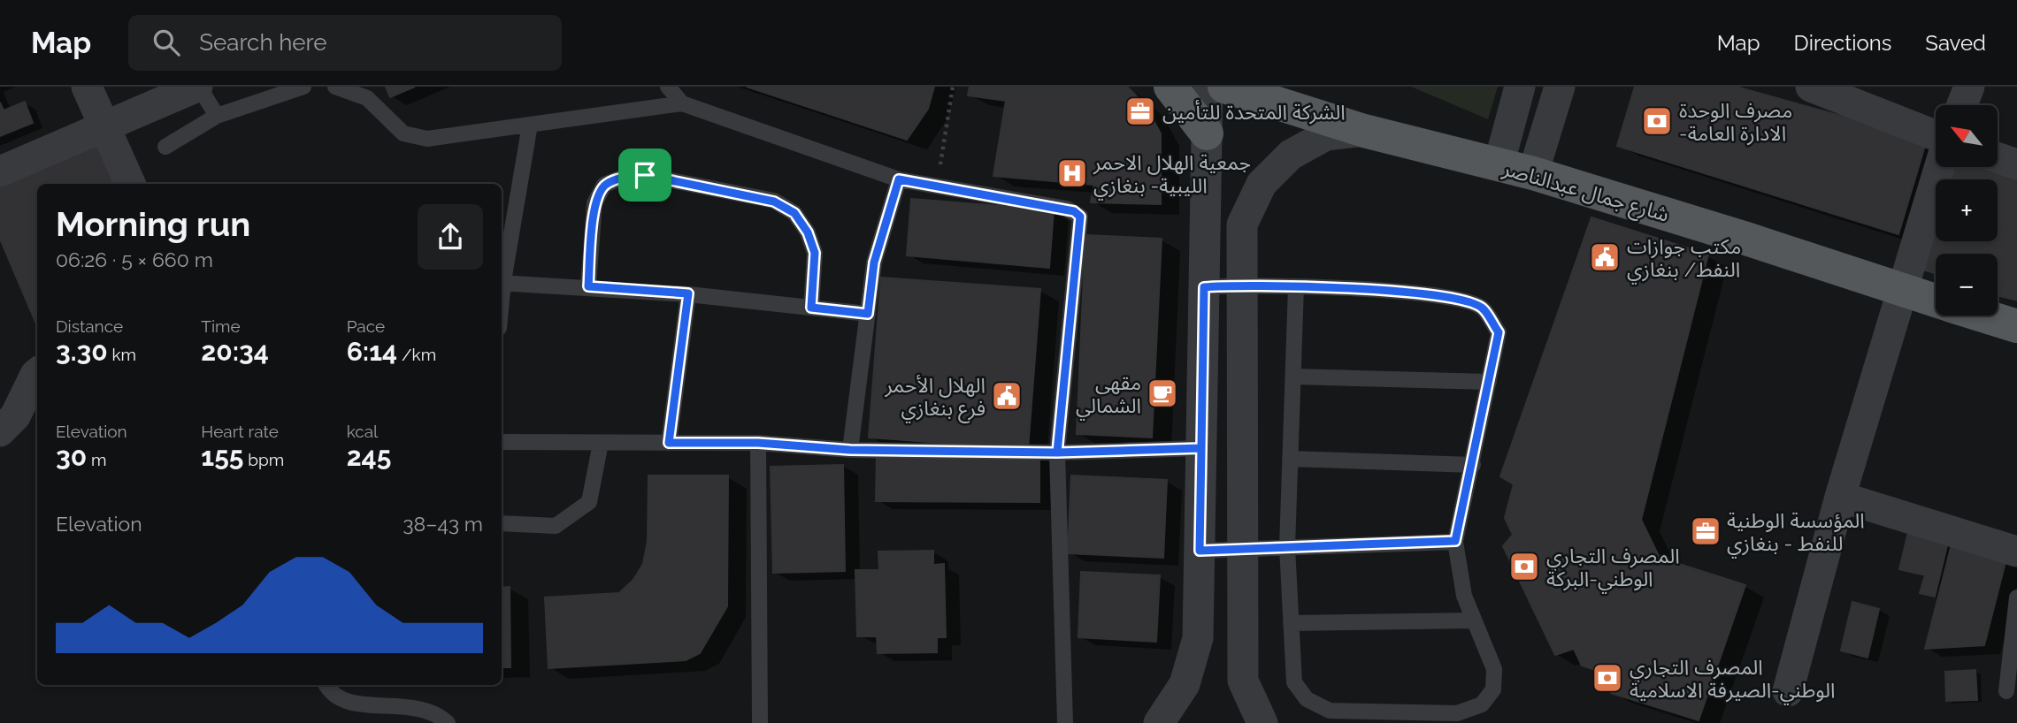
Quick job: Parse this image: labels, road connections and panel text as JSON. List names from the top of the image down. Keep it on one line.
{"streets":{"main road":["شارع جمال عبدالناصر"]},"places":{"office":["الشركة المتحدة للتأمين","المؤسسة الوطنية للنفط - بنغازي"],"bank":["مصرف الوحدة -الادارة العامة","المصرف التجاري الوطني-البركة","المصرف التجاري الوطني-الصيرفة الاسلامية"],"hospital":["جمعية الهلال الاحمر الليبية- بنغازي"],"public building":["مكتب جوازات النفط/ بنغازي","الهلال الأحمر فرع بنغازي"],"cafe":["مقهى الشمالي"]},"north":"top left","page":{"header":"Map","search":"Search here","nav":["Map","Directions","Saved"],"map_buttons":["+","−"],"heading":["Morning run","06:26 · 5 × 660 m"],"stats":[["Distance","3.30 km"],["Time","20:34"],["Pace","6:14 /km"],["Elevation","30 m"],["Heart rate","155 bpm"],["kcal","245"]],"chart":["Elevation","38–43 m"]}}
